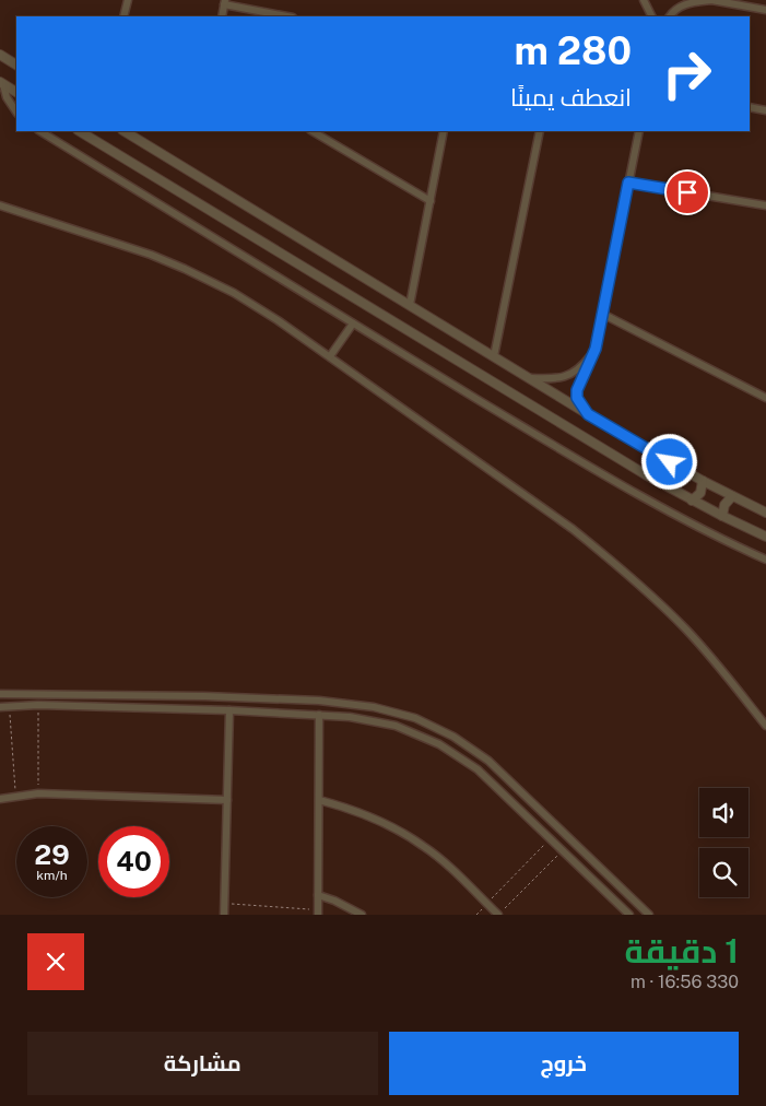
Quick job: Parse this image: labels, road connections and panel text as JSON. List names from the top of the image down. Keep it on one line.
{"page":{"turn":["280 m","انعطف يمينًا"],"speed":"29 km/h","limit":"40","heading":["1 دقيقة","330 m · 16:56"],"buttons":["خروج","مشاركة"]}}
